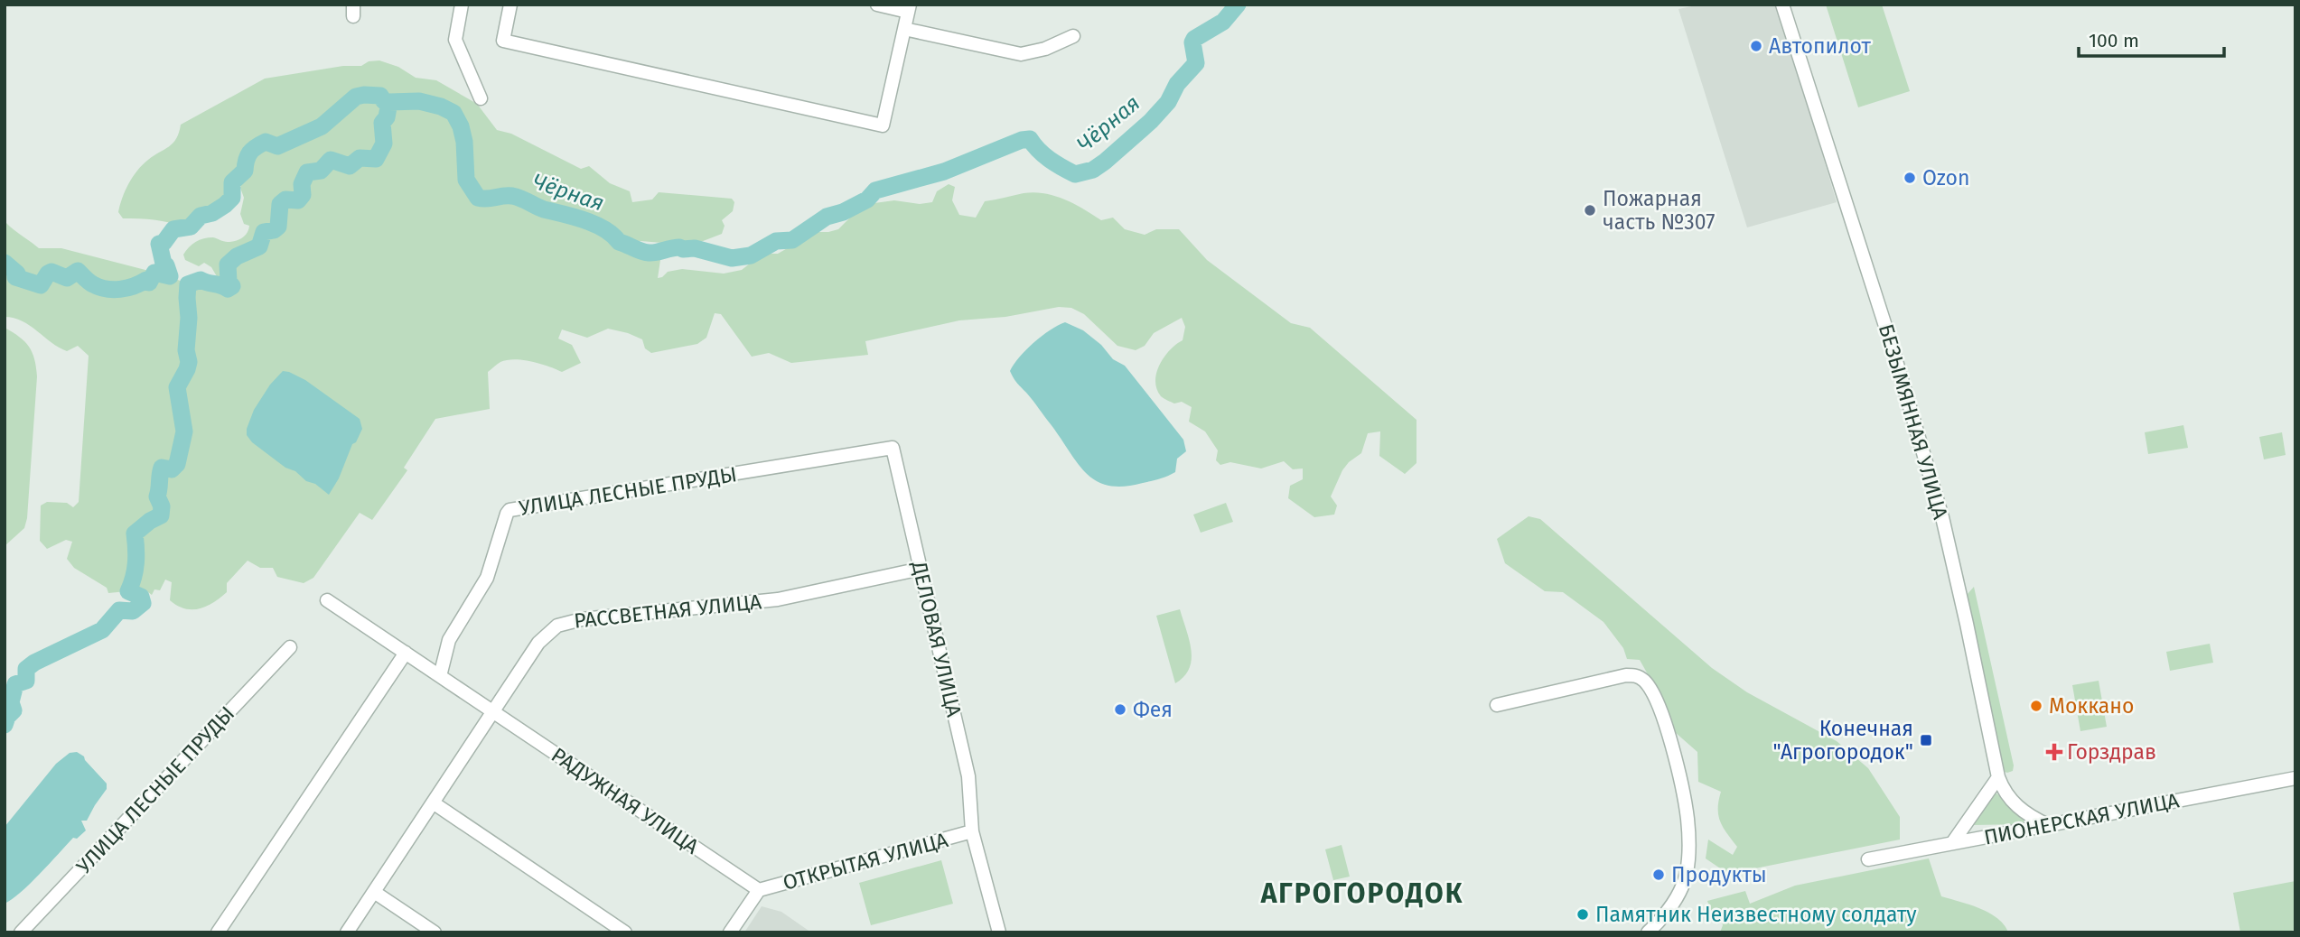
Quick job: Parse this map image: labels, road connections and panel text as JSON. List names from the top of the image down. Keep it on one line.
{"streets":{"street":["БЕЗЫМЯННАЯ УЛИЦА","УЛИЦА ЛЕСНЫЕ ПРУДЫ","РАССВЕТНАЯ УЛИЦА","ДЕЛОВАЯ УЛИЦА","РАДУЖНАЯ УЛИЦА","ПИОНЕРСКАЯ УЛИЦА","ОТКРЫТАЯ УЛИЦА"]},"crossings":[["БЕЗЫМЯННАЯ УЛИЦА","ПИОНЕРСКАЯ УЛИЦА"],["УЛИЦА ЛЕСНЫЕ ПРУДЫ","ДЕЛОВАЯ УЛИЦА"],["УЛИЦА ЛЕСНЫЕ ПРУДЫ","РАДУЖНАЯ УЛИЦА"],["РАССВЕТНАЯ УЛИЦА","ДЕЛОВАЯ УЛИЦА"],["РАССВЕТНАЯ УЛИЦА","РАДУЖНАЯ УЛИЦА"],["ДЕЛОВАЯ УЛИЦА","ОТКРЫТАЯ УЛИЦА"],["РАДУЖНАЯ УЛИЦА","ОТКРЫТАЯ УЛИЦА"]],"districts":["АГРОГОРОДОК"],"water":["Чёрная"],"places":{"other":["Автопилот","Ozon","Пожарная часть №307","Моккано","Фея","Продукты","Памятник Неизвестному солдату"],"transit":["Конечная \"Агрогородок\""],"health":["Горздрав"]},"scale_bar":"100 m"}
